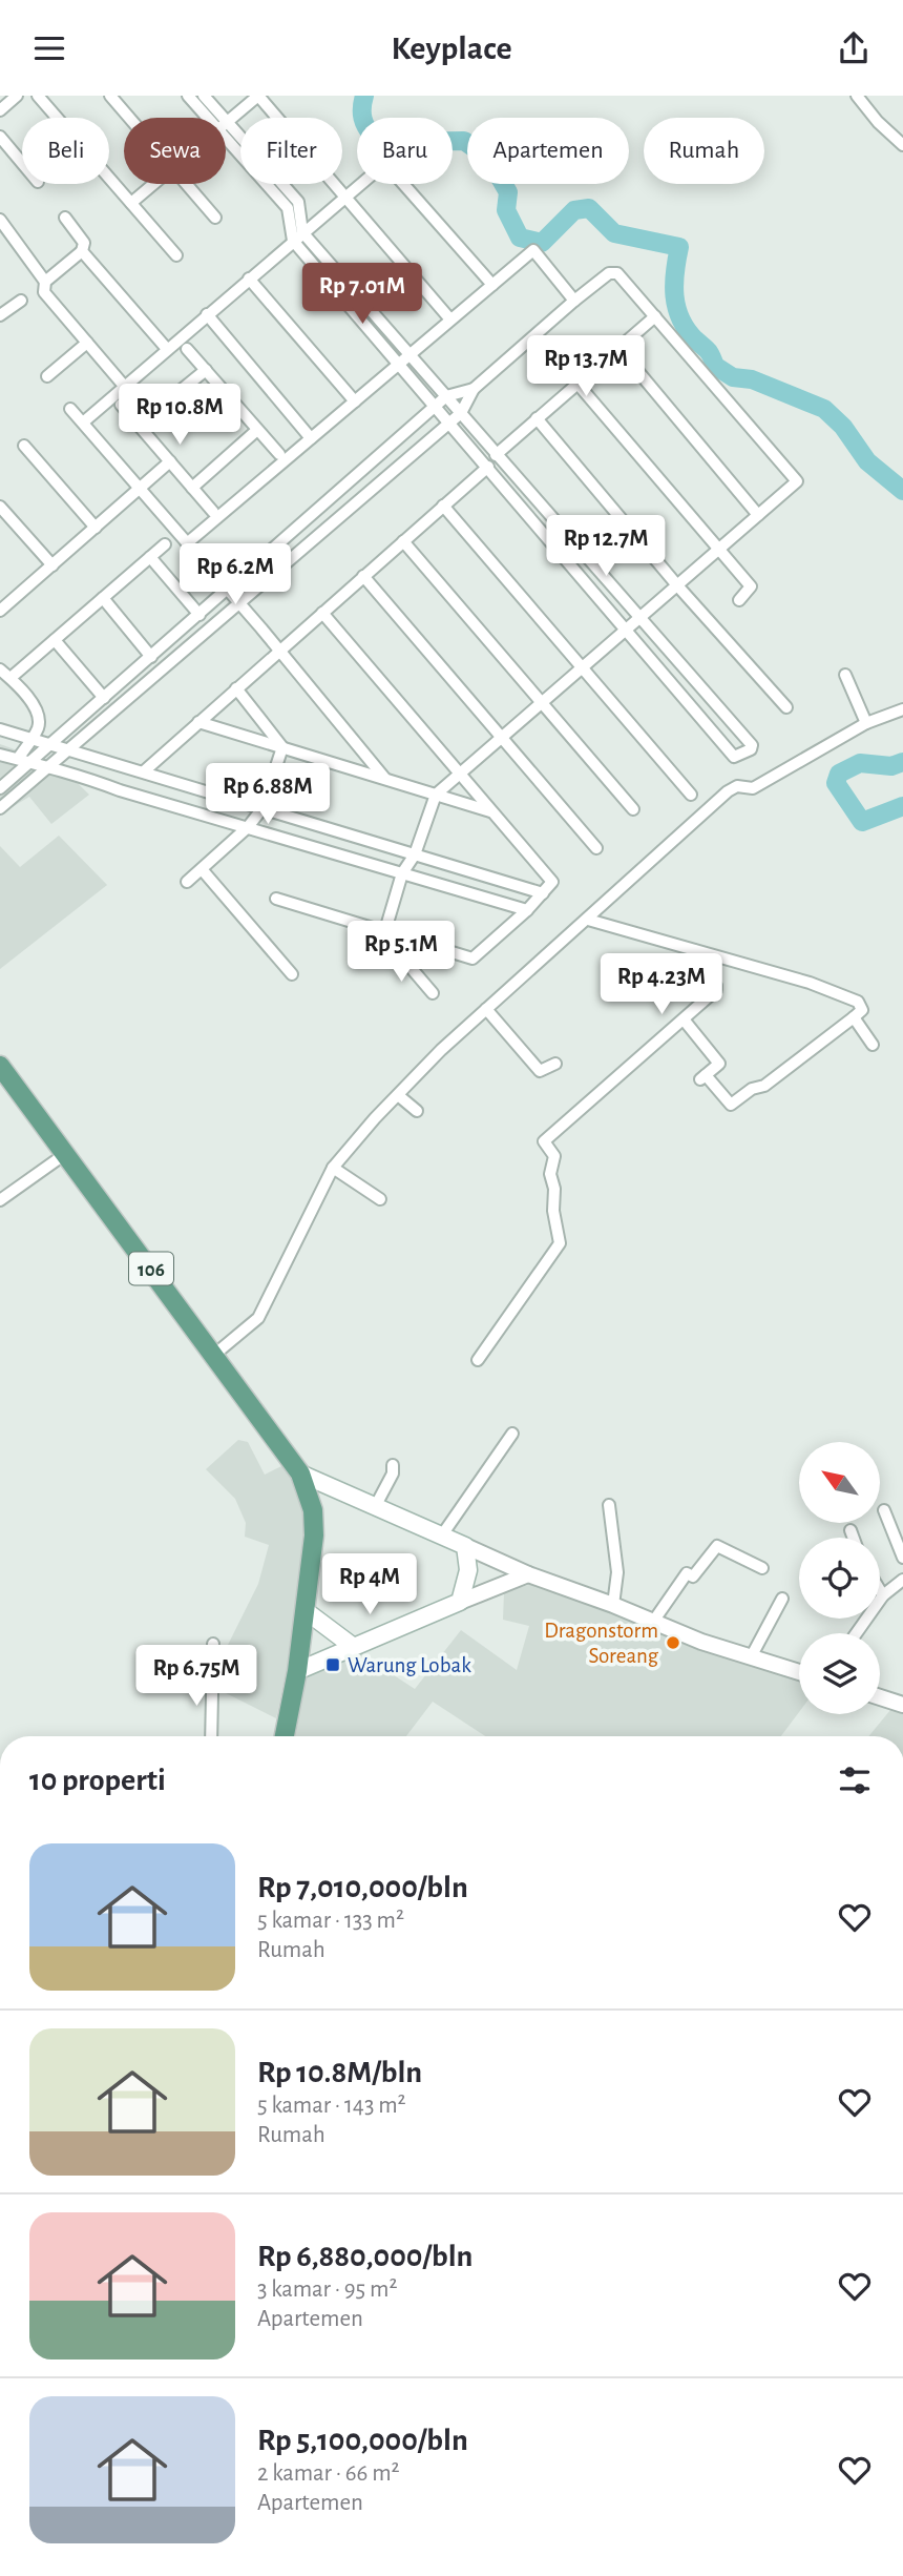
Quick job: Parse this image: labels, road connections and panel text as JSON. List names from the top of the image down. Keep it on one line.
{"streets":{"main road":["106"]},"places":{"other":["Dragonstorm Soreang"],"transit":["Warung Lobak"]},"north":"top left","page":{"header":"Keyplace","chip":["Beli","Sewa","Filter","Baru","Apartemen","Rumah"],"price":["Rp 7.01M","Rp 13.7M","Rp 10.8M","Rp 12.7M","Rp 6.2M","Rp 6.88M","Rp 5.1M","Rp 4.23M","Rp 4M","Rp 6.75M"],"heading":"10 properti","list":[{"name":"Rp 7,010,000/bln","note":"5 kamar · 133 m² · Rumah"},{"name":"Rp 10.8M/bln","note":"5 kamar · 143 m² · Rumah"},{"name":"Rp 6,880,000/bln","note":"3 kamar · 95 m² · Apartemen"},{"name":"Rp 5,100,000/bln","note":"2 kamar · 66 m² · Apartemen"}]}}
